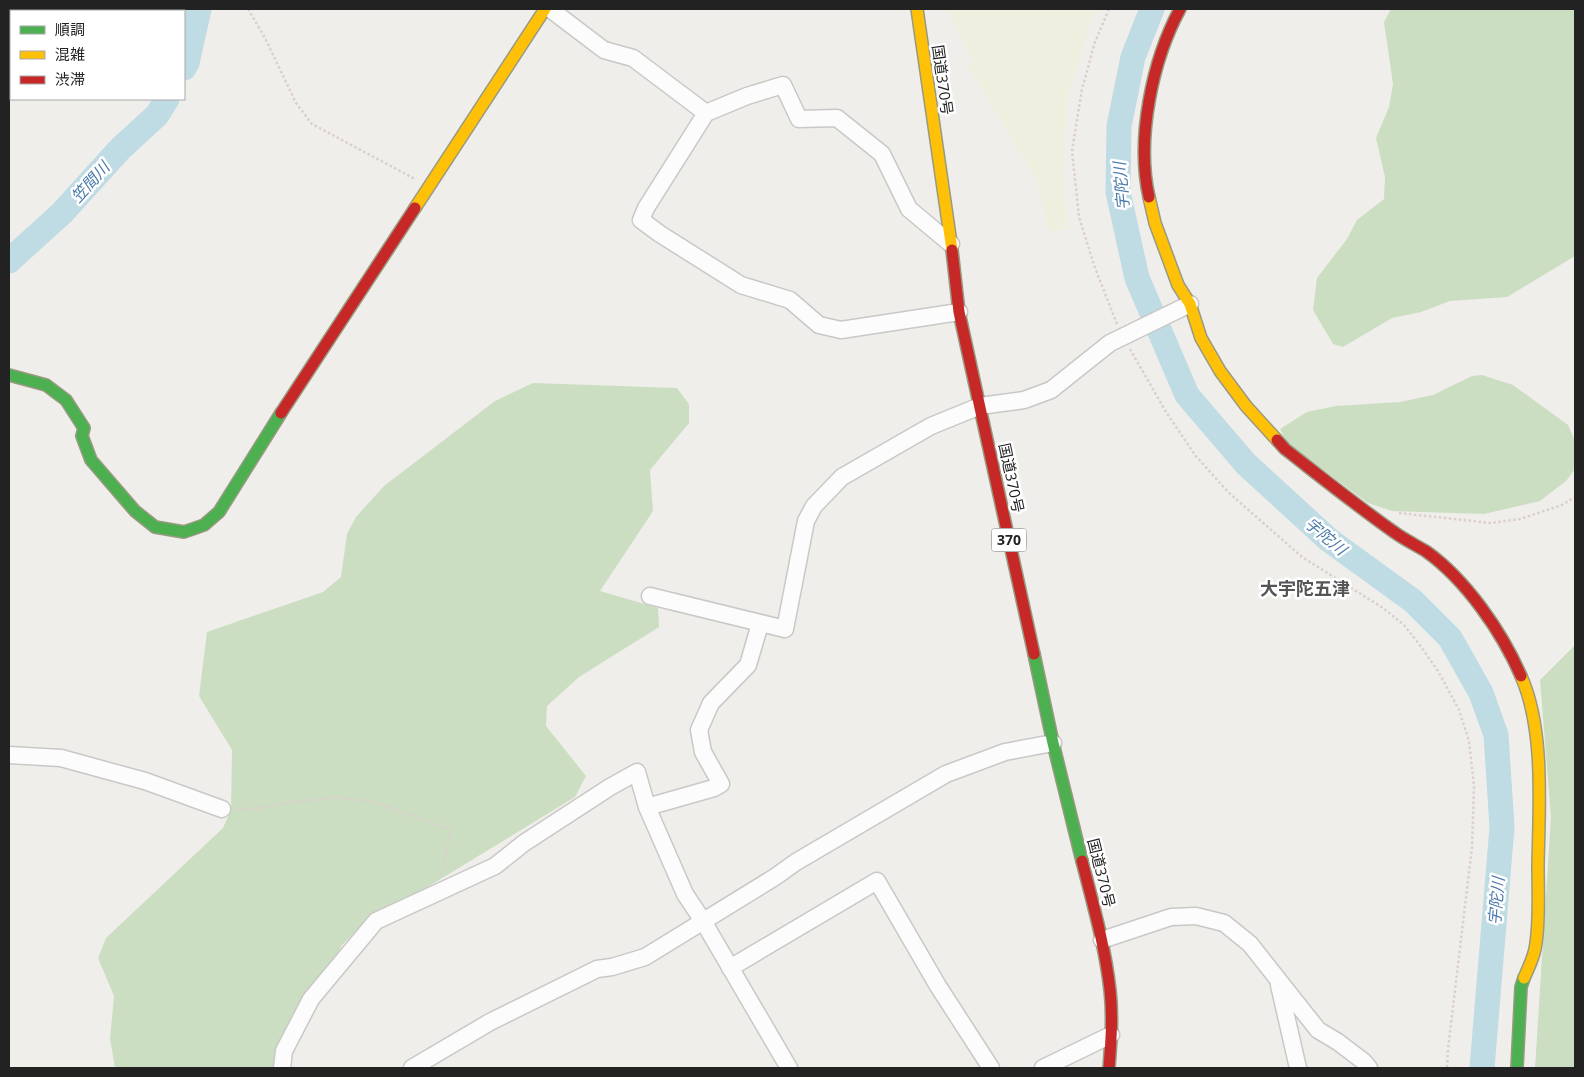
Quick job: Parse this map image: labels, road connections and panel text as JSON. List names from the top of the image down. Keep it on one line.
{"streets":{"main road":["国道370号","370"]},"districts":["大宇陀五津"],"water":["笠間川","宇陀川"],"legend":["順調","混雑","渋滞"]}
